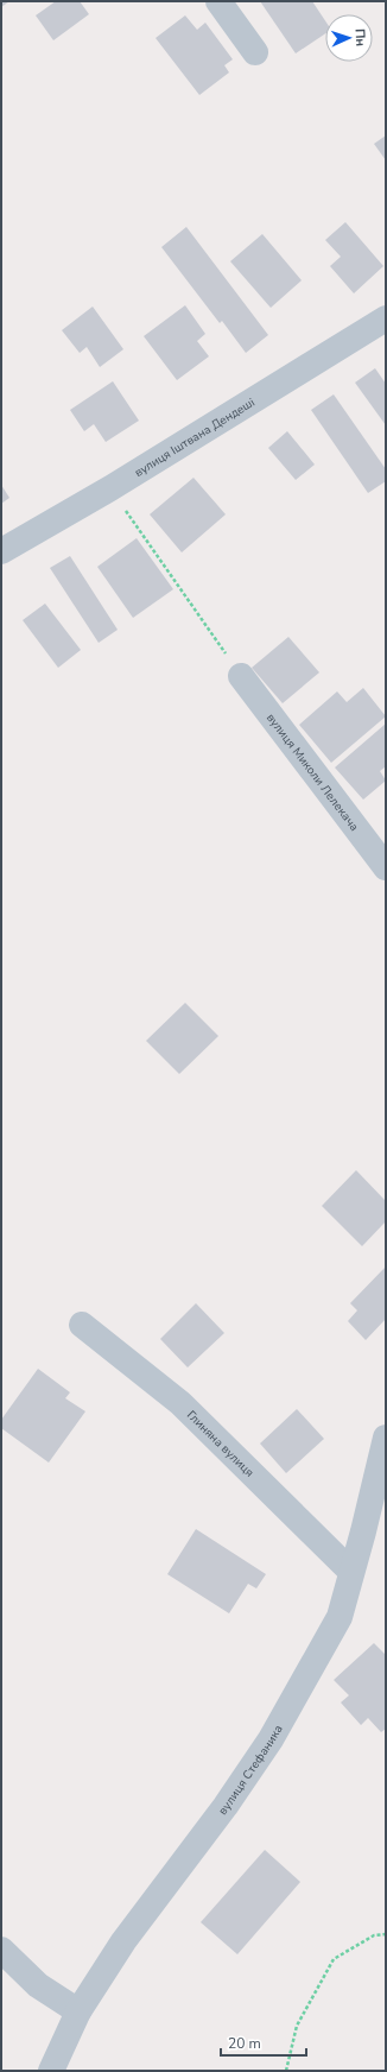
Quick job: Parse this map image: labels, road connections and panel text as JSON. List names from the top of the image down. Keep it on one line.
{"streets":{"street":["вулиця Іштвана Дендеші","вулиця Миколи Лелекача","Глиняна вулиця","вулиця Стефаника"]},"crossings":[["Глиняна вулиця","вулиця Стефаника"]],"scale_bar":"20 m","north":"right"}
